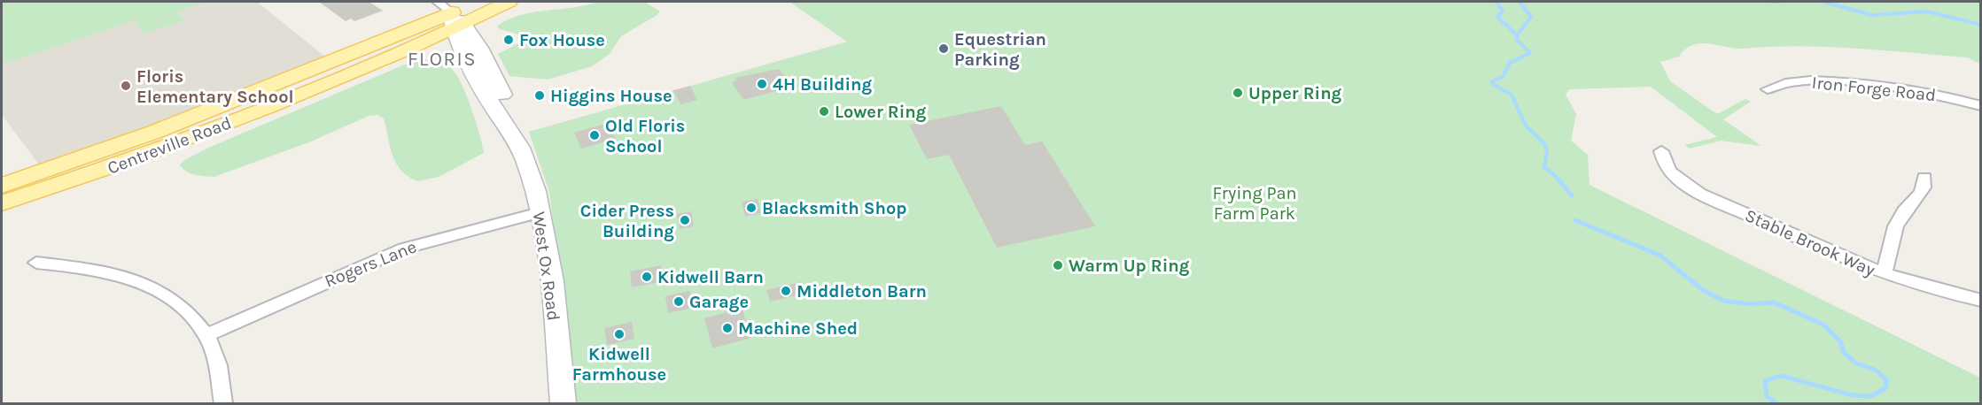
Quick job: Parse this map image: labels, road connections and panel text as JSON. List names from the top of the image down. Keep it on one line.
{"streets":{"main road":["Centreville Road","West Ox Road"],"street":["Iron Forge Road","Stable Brook Way","Rogers Lane"]},"crossings":[["Centreville Road","West Ox Road"],["Rogers Lane","West Ox Road"]],"districts":["FLORIS"],"parks":["Frying Pan Farm Park"],"places":["Fox House","Equestrian Parking","4H Building","Floris Elementary School","Upper Ring","Higgins House","Lower Ring","Old Floris School","Blacksmith Shop","Cider Press Building","Warm Up Ring","Kidwell Barn","Middleton Barn","Garage","Machine Shed","Kidwell Farmhouse"]}
